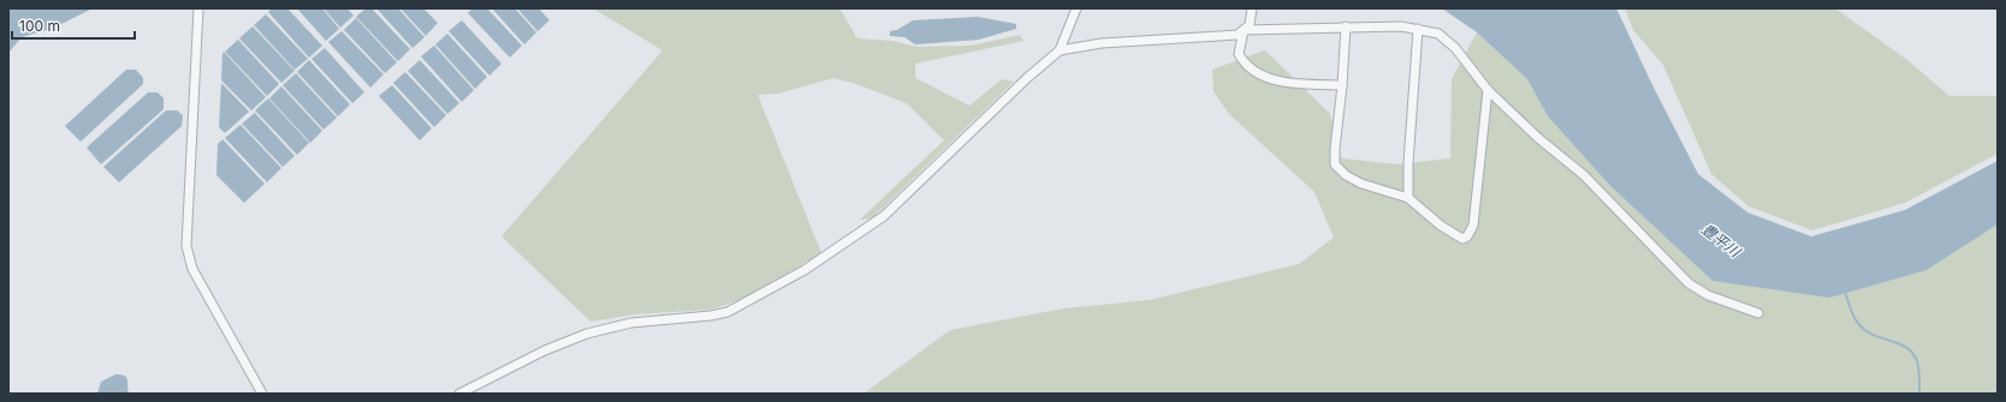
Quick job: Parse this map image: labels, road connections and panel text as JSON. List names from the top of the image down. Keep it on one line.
{"water":["豊平川"],"scale_bar":"100 m"}
